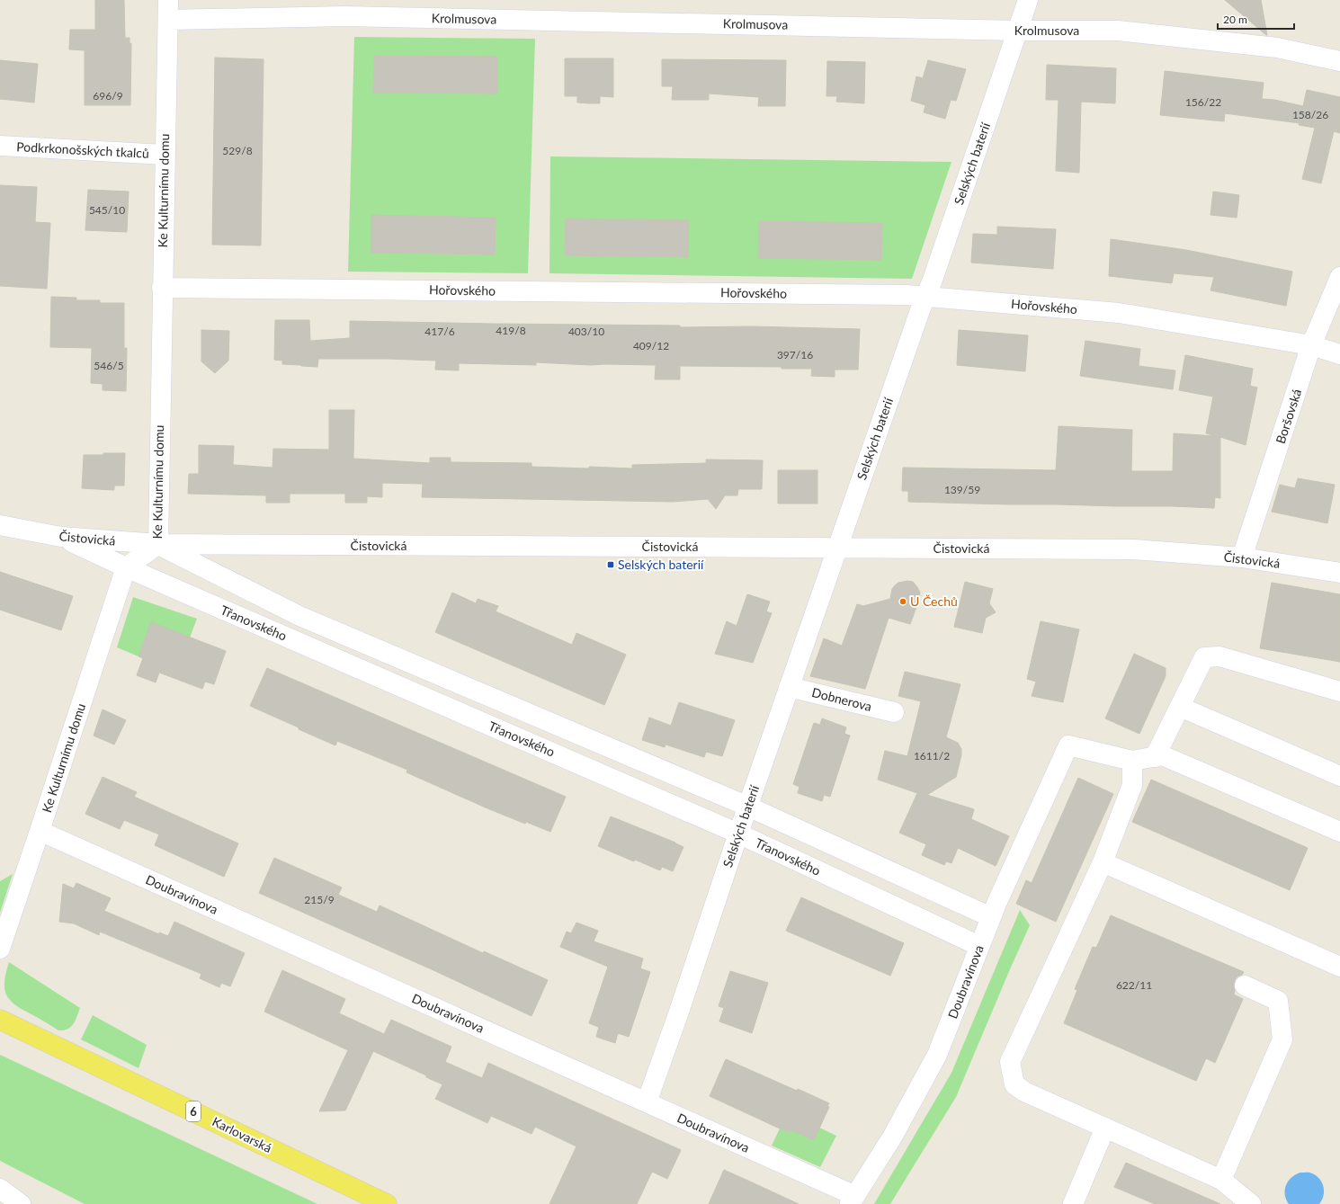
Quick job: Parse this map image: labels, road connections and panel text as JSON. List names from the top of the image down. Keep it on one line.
{"streets":{"main road":["6","Karlovarská"],"street":["Krolmusova","Podkrkonošských tkalců","Selských baterií","Ke Kulturnímu domu","Hořovského","Boršovská","Čistovická","Třanovského","Dobnerova","Doubravínova"]},"crossings":[["Krolmusova","Selských baterií"],["Krolmusova","Ke Kulturnímu domu"],["Podkrkonošských tkalců","Ke Kulturnímu domu"],["Selských baterií","Hořovského"],["Selských baterií","Čistovická"],["Selských baterií","Třanovského"],["Selských baterií","Dobnerova"],["Selských baterií","Doubravínova"],["Ke Kulturnímu domu","Hořovského"],["Ke Kulturnímu domu","Čistovická"],["Ke Kulturnímu domu","Třanovského"],["Ke Kulturnímu domu","Doubravínova"],["Hořovského","Boršovská"],["Boršovská","Čistovická"],["Čistovická","Třanovského"],["Třanovského","Doubravínova"]],"places":{"transit":["Selských baterií"],"other":["U Čechů"]},"house_numbers":["696/9","156/22","158/26","529/8","545/10","419/8","417/6","403/10","409/12","397/16","546/5","139/59","1611/2","215/9","622/11"],"scale_bar":"20 m"}
